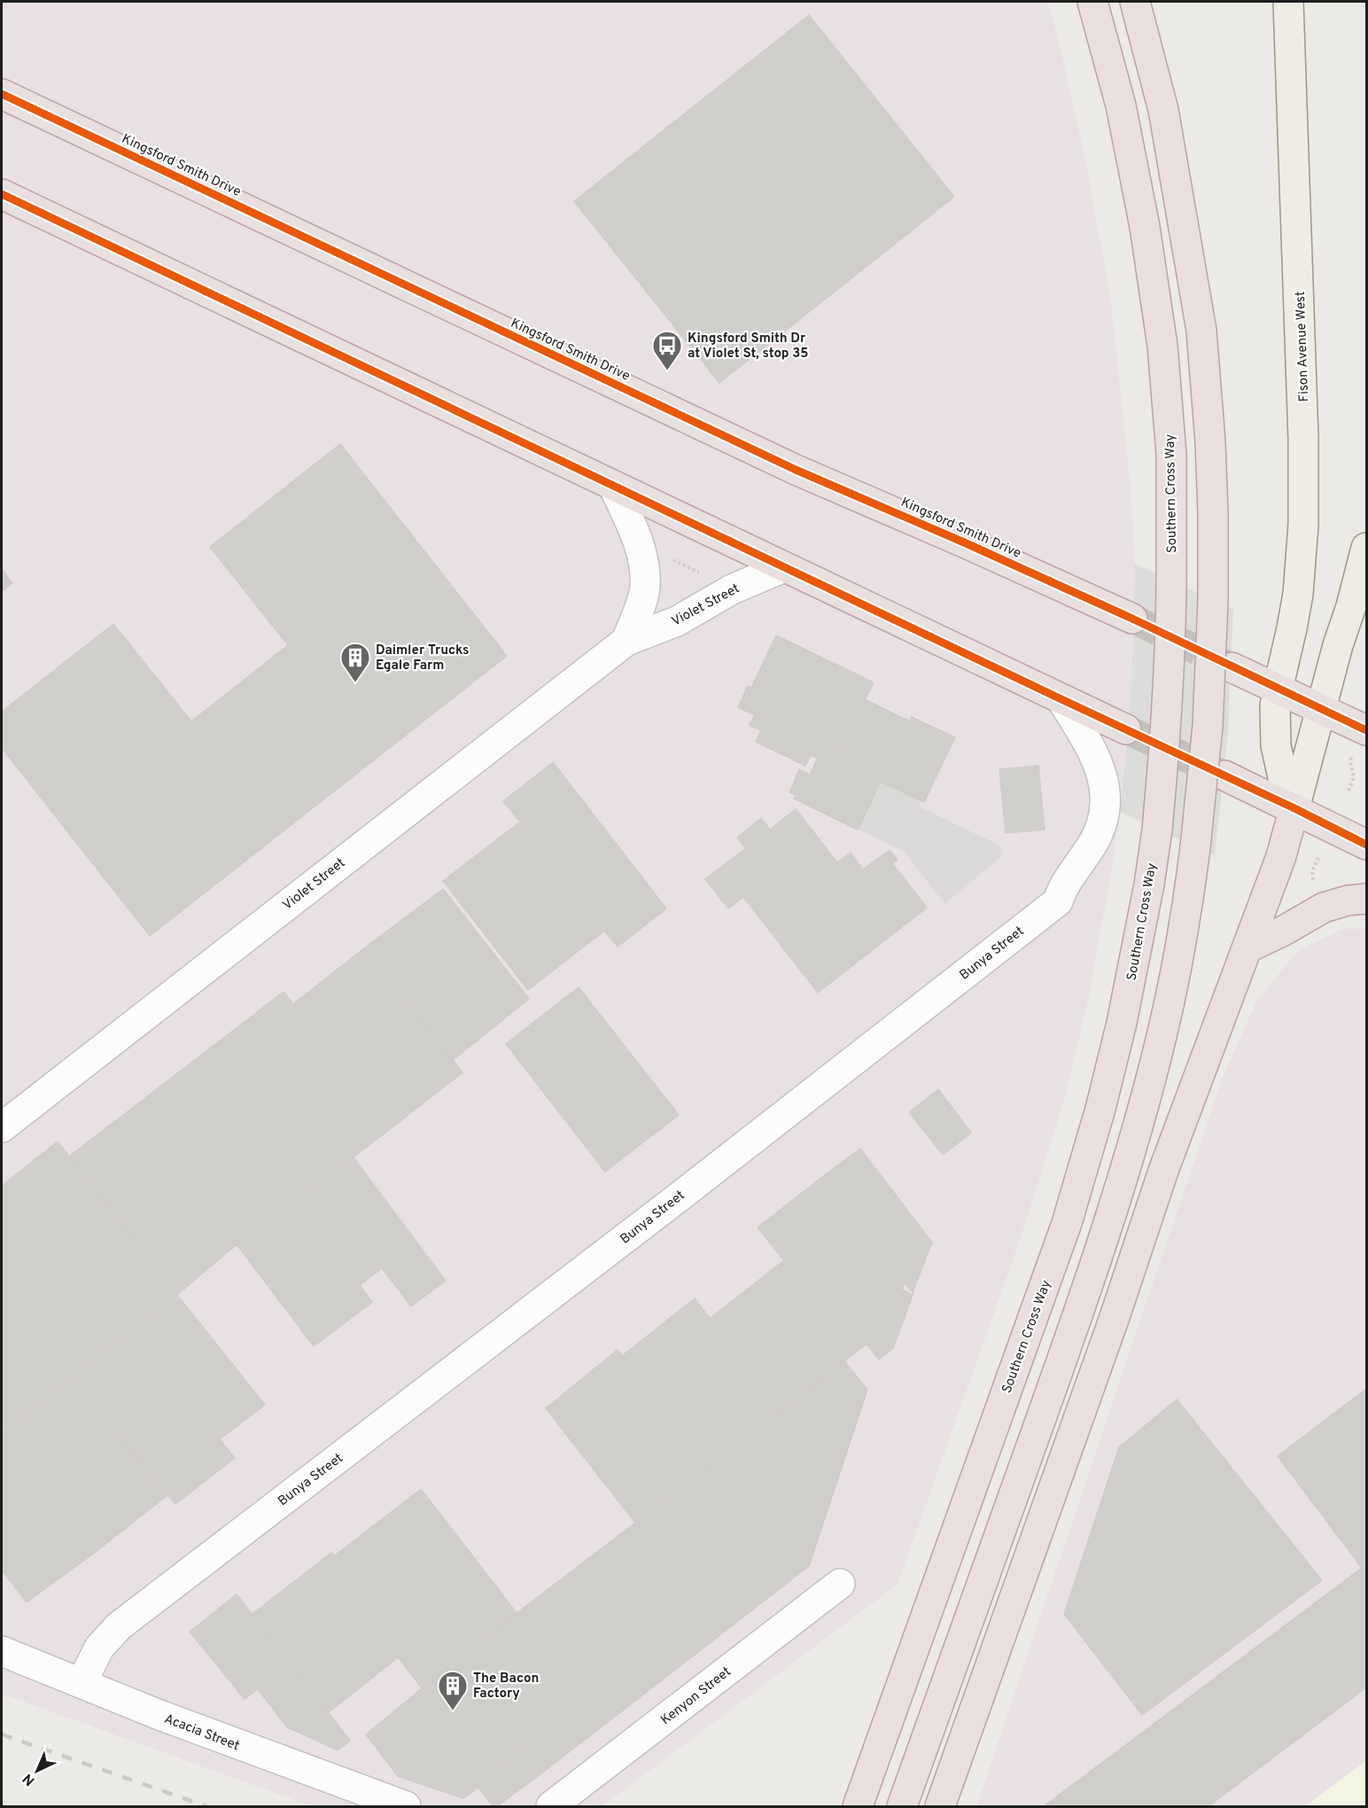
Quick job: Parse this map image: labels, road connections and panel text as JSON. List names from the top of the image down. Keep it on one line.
{"streets":{"highway":["Kingsford Smith Drive","Southern Cross Way"],"main road":["Fison Avenue West"],"street":["Violet Street","Bunya Street","Kenyon Street","Acacia Street"]},"crossings":[["Bunya Street","Acacia Street"]],"places":{"bus stop":["Kingsford Smith Dr at Violet St, stop 35"],"building":["Daimler Trucks Egale Farm","The Bacon Factory"]},"north":"bottom left"}
